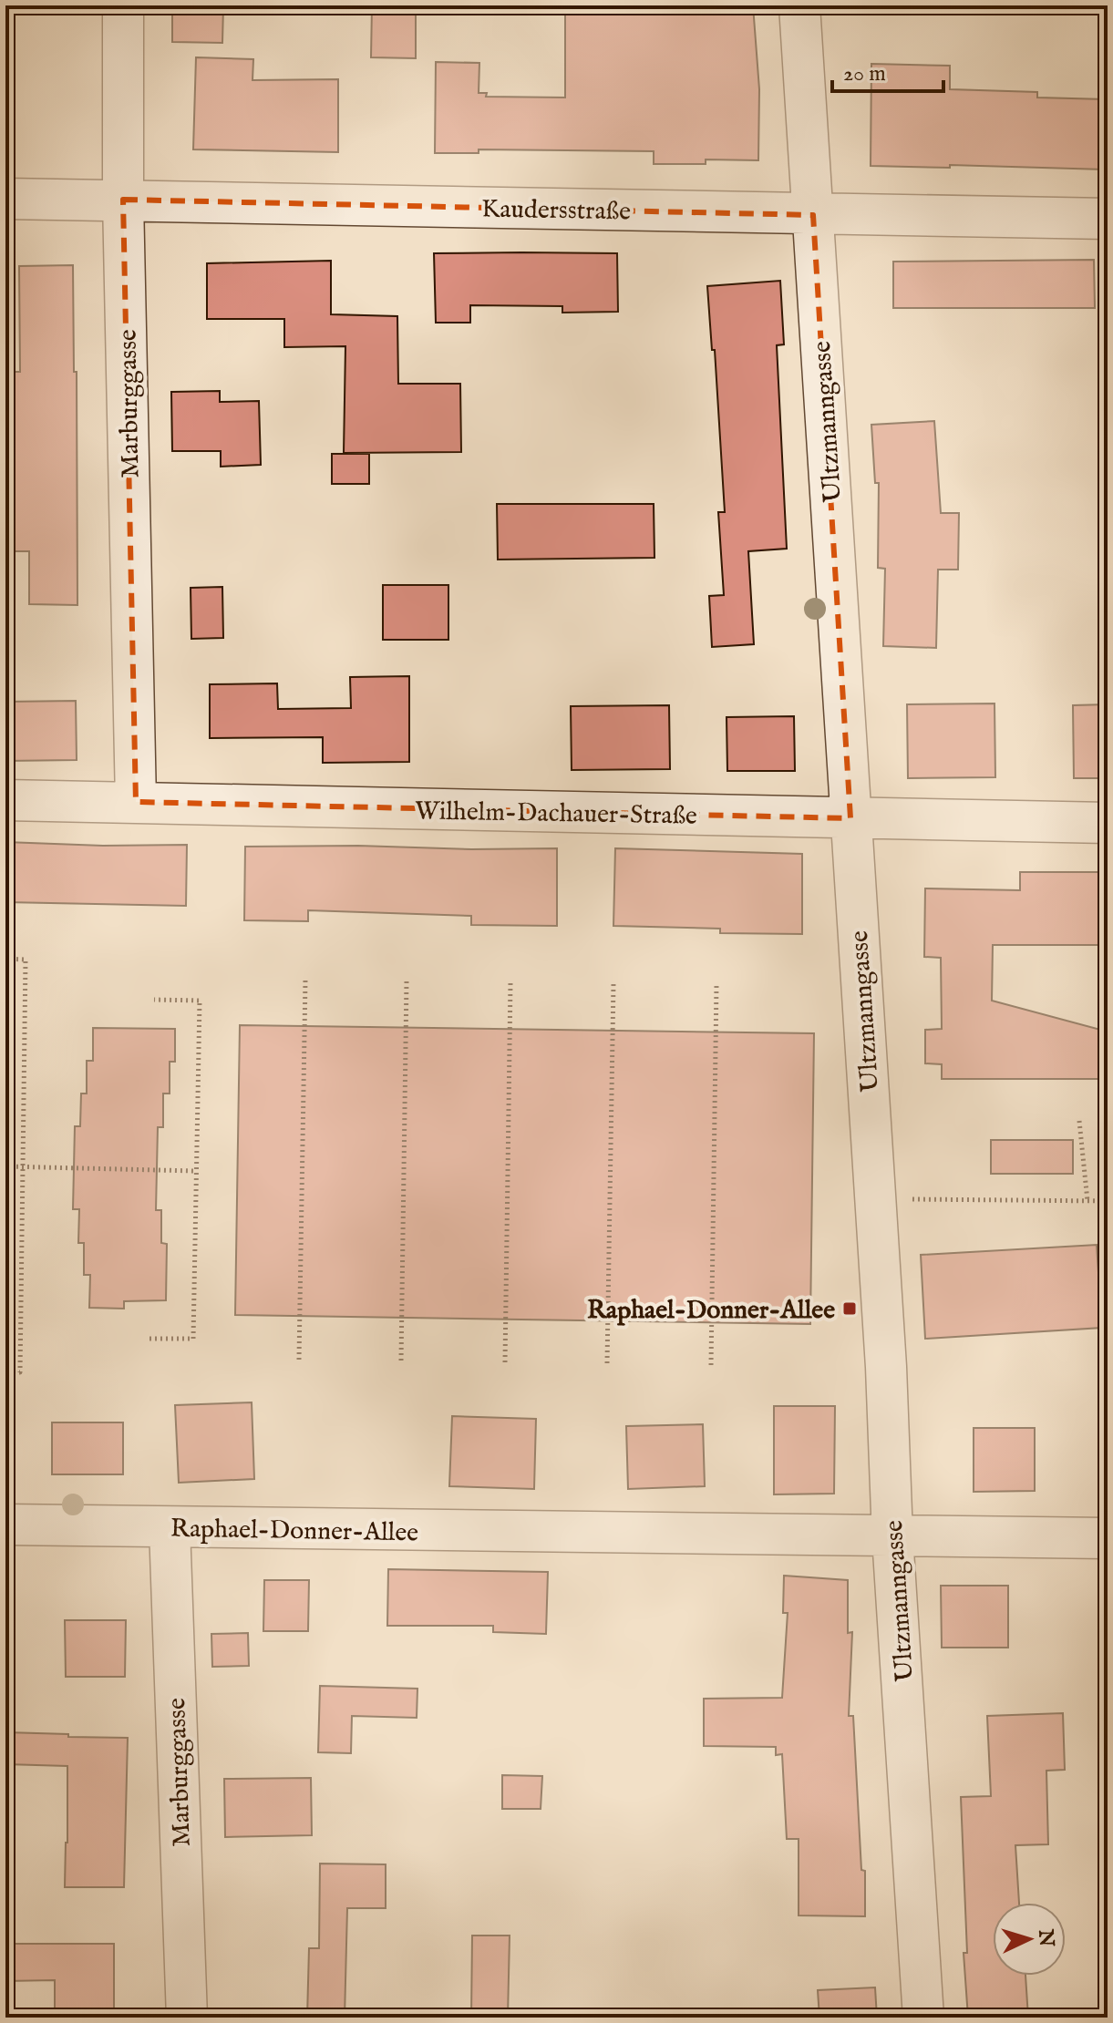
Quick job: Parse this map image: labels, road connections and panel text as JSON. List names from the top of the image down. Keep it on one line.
{"streets":{"street":["Kaudersstraße","Marburggasse","Ultzmanngasse","Wilhelm-Dachauer-Straße","Raphael-Donner-Allee"]},"crossings":[["Kaudersstraße","Marburggasse"],["Kaudersstraße","Ultzmanngasse"],["Marburggasse","Wilhelm-Dachauer-Straße"],["Marburggasse","Raphael-Donner-Allee"],["Ultzmanngasse","Wilhelm-Dachauer-Straße"],["Ultzmanngasse","Raphael-Donner-Allee"]],"places":{"transit":["Raphael-Donner-Allee"]},"scale_bar":"20 m","north":"right"}
